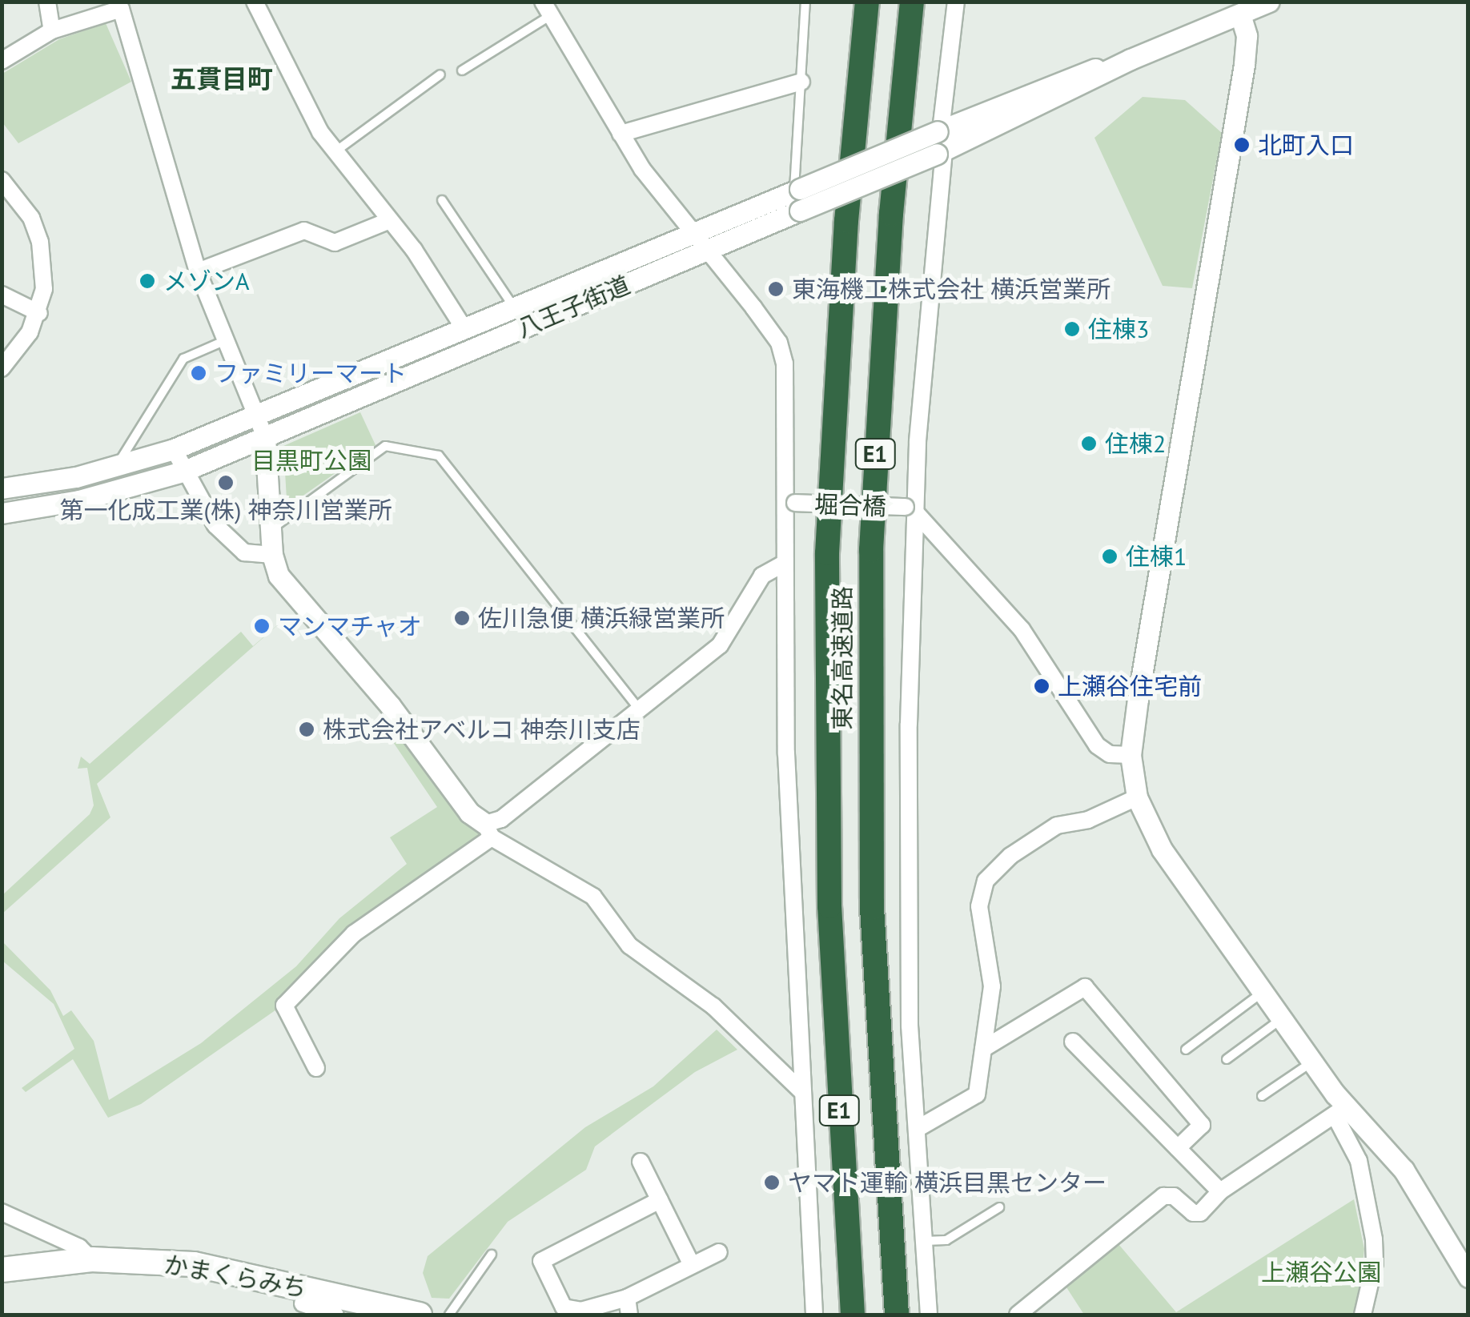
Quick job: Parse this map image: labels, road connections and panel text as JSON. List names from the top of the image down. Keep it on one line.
{"streets":{"highway":["E1","東名高速道路"],"main road":["かまくらみち"],"street":["八王子街道","堀合橋"]},"districts":["五貫目町"],"parks":["目黒町公園","上瀬谷公園"],"places":["北町入口","メゾンA","東海機工株式会社 横浜営業所","住棟3","ファミリーマート","住棟2","第一化成工業(株) 神奈川営業所","住棟1","佐川急便 横浜緑営業所","マンマチャオ","上瀬谷住宅前","株式会社アベルコ 神奈川支店","ヤマト運輸 横浜目黒センター"]}
